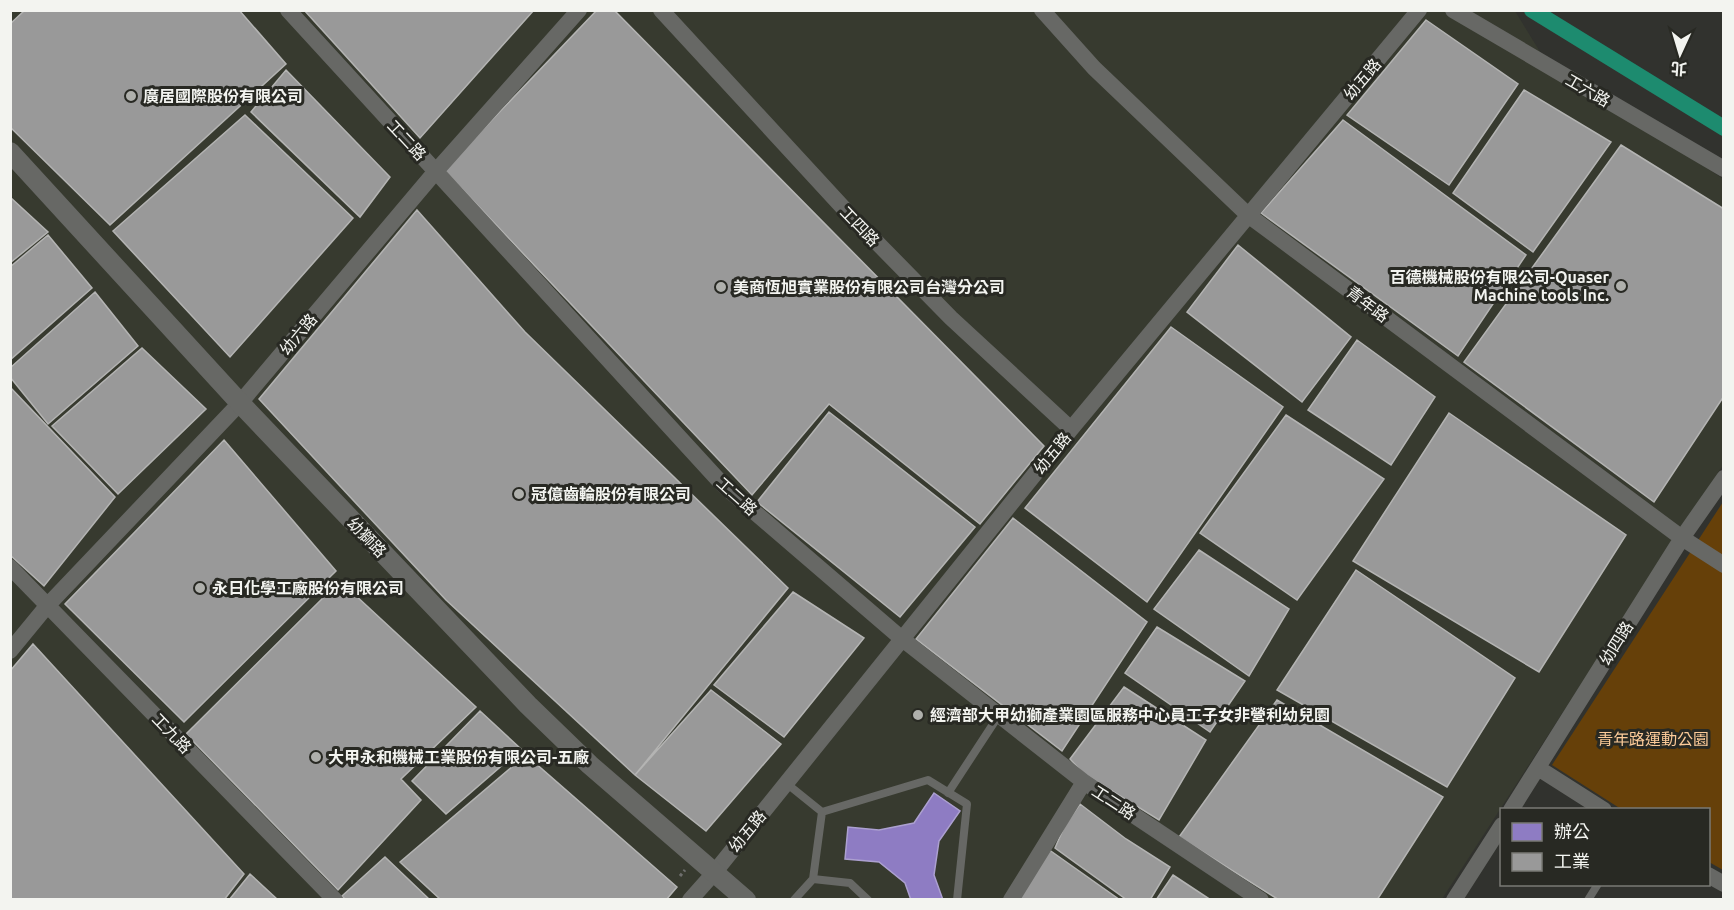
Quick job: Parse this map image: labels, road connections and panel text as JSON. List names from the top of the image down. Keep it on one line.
{"streets":{"street":["幼五路","工六路","工二路","工四路","青年路","幼六路","幼獅路","幼四路","工九路"]},"crossings":[["幼五路","工二路"],["幼五路","工四路"],["幼五路","青年路"],["幼五路","幼獅路"],["工二路","幼六路"],["青年路","幼四路"],["幼六路","幼獅路"],["幼六路","工九路"]],"parks":["青年路運動公園"],"places":["廣居國際股份有限公司","百德機械股份有限公司-Quaser Machine tools Inc.","美商恆旭實業股份有限公司台灣分公司","冠億齒輪股份有限公司","永日化學工廠股份有限公司","經濟部大甲幼獅產業園區服務中心員工子女非營利幼兒園","大甲永和機械工業股份有限公司-五廠"],"legend":["辦公","工業"],"north":"bottom"}
